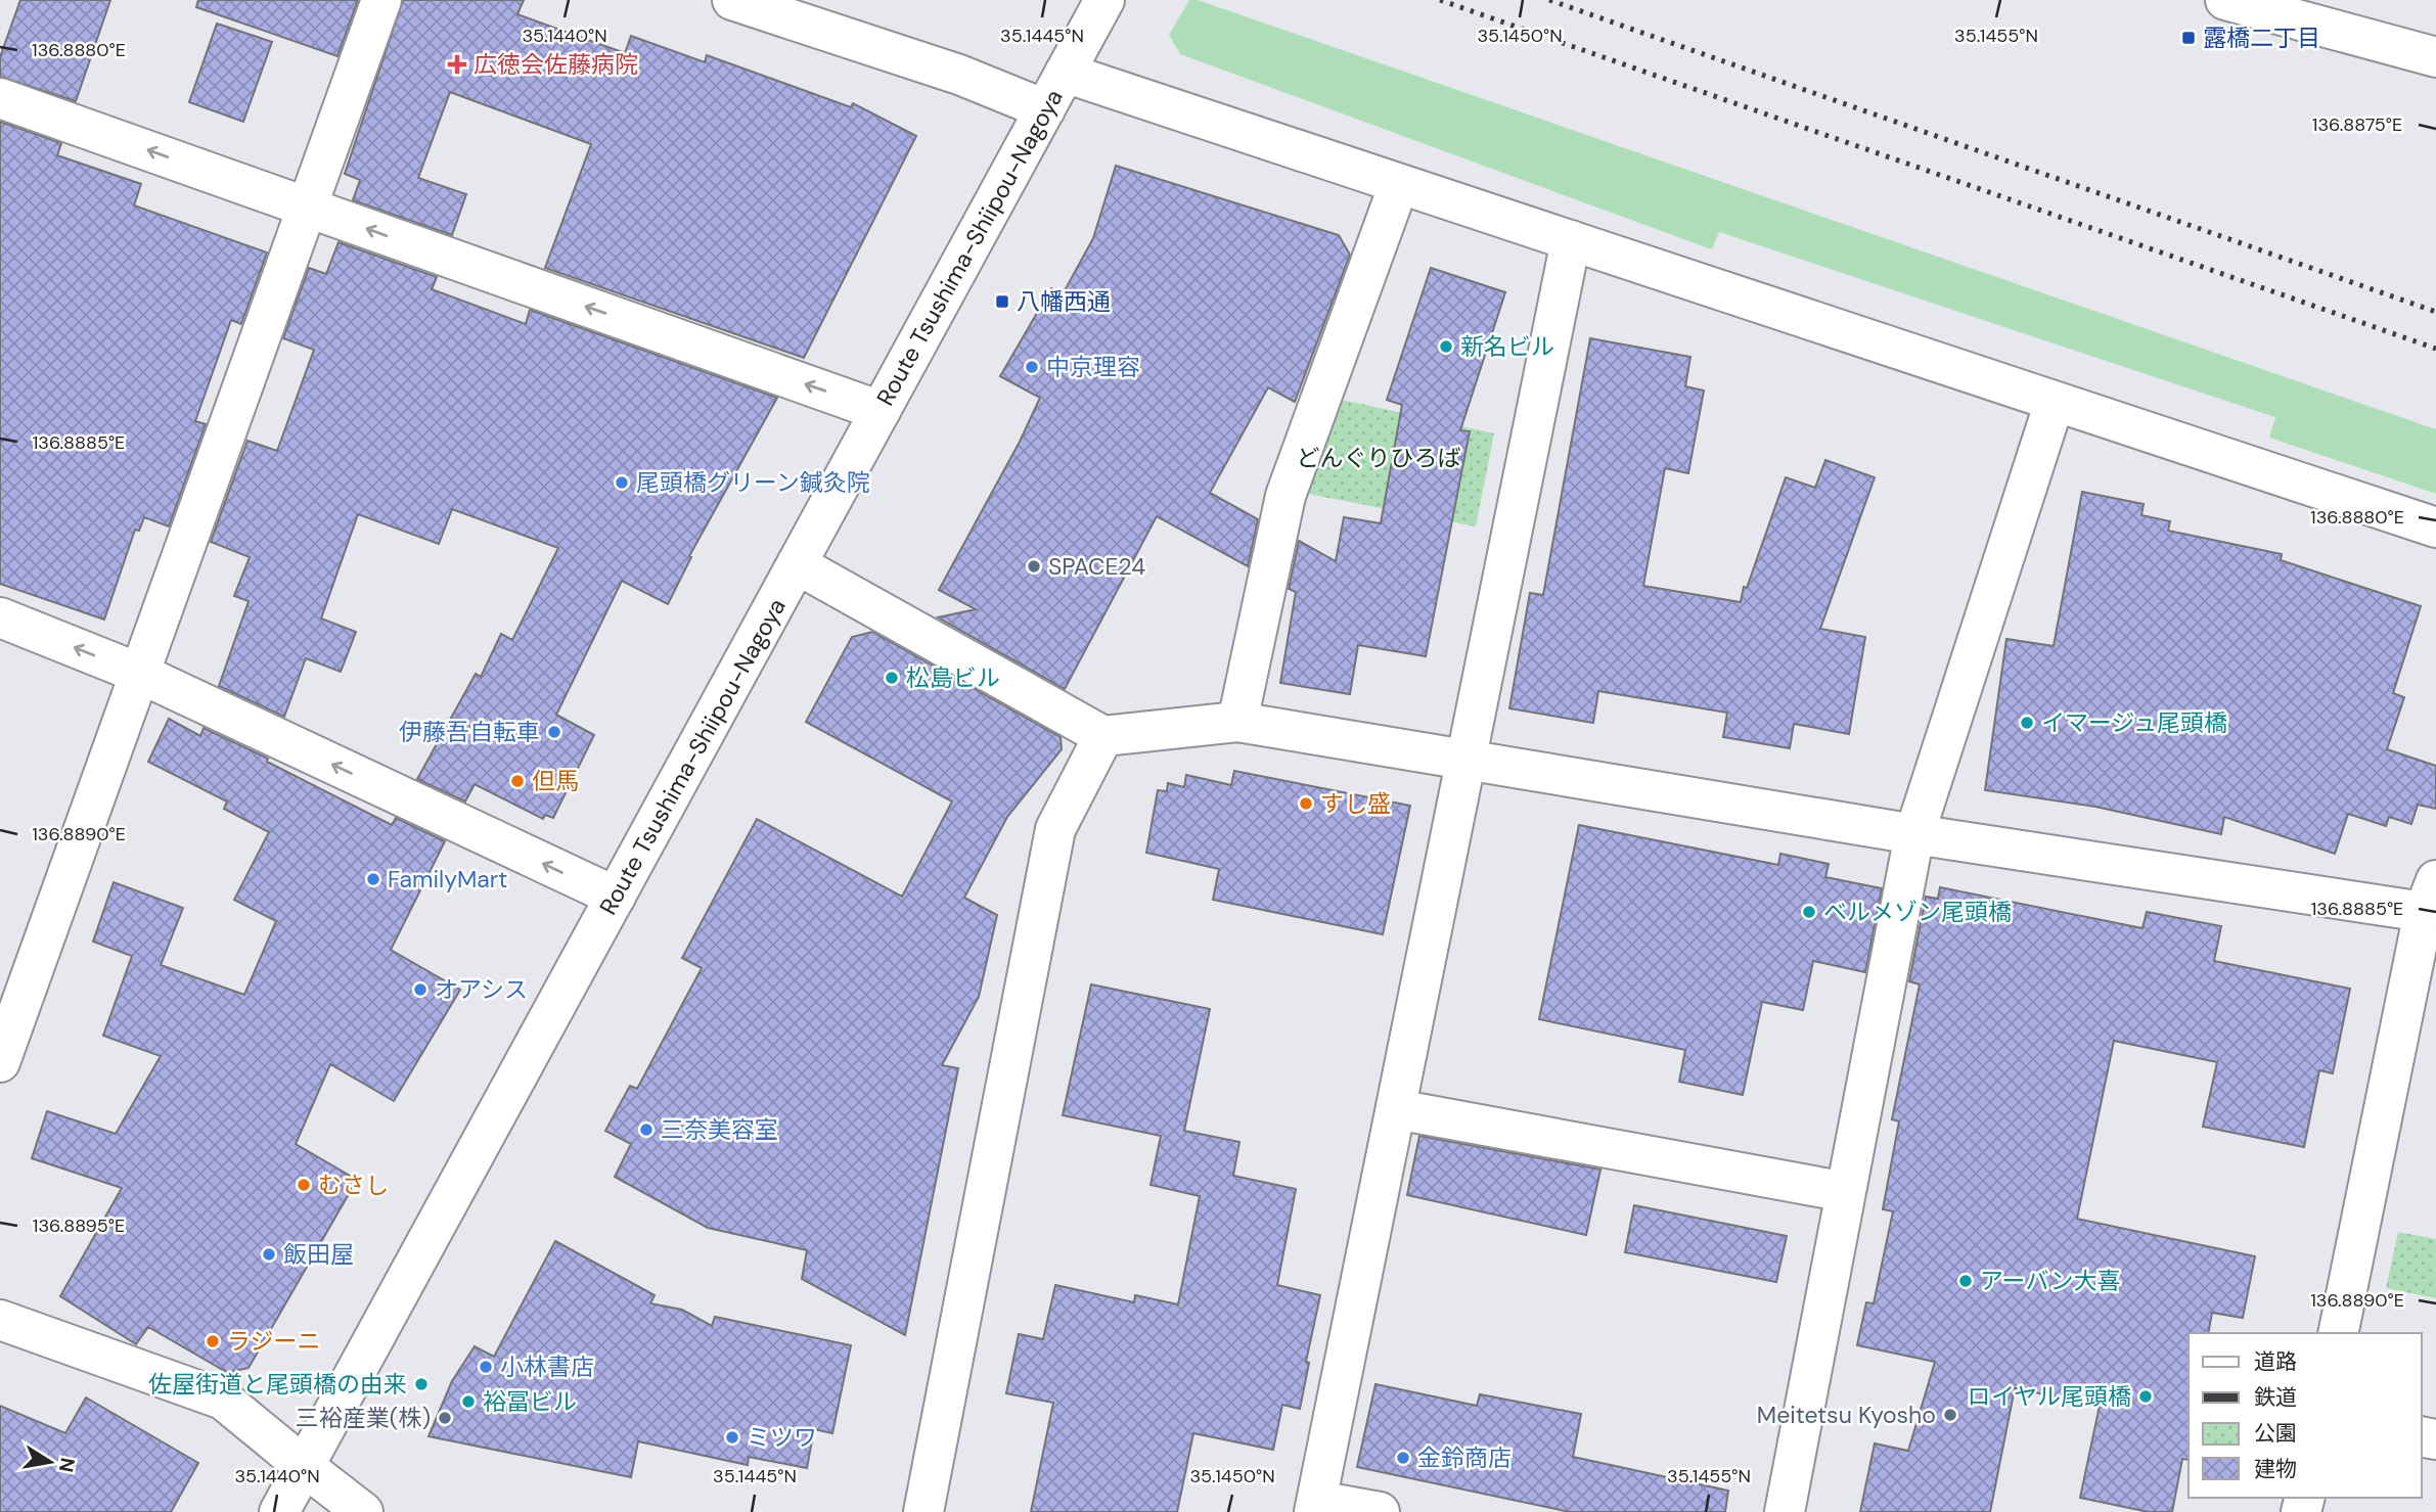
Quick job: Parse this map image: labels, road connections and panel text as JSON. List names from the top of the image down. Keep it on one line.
{"streets":{"street":["Route Tsushima-Shiipou-Nagoya"]},"parks":["どんぐりひろば"],"places":{"transit":["露橋二丁目","八幡西通"],"health":["広徳会佐藤病院"],"other":["新名ビル","中京理容","尾頭橋グリーン鍼灸院","SPACE24","松島ビル","イマージュ尾頭橋","伊藤吾自転車","但馬","すし盛","FamilyMart","ベルメゾン尾頭橋","オアシス","三奈美容室","むさし","飯田屋","アーバン大喜","ラジーニ","小林書店","佐屋街道と尾頭橋の由来","ロイヤル尾頭橋","裕冨ビル","Meitetsu Kyosho","三裕産業(株)","ミツワ","金鈴商店"]},"legend":["道路","鉄道","公園","建物"],"north":"right","coordinates":["35.1440°N","35.1445°N","35.1450°N","35.1455°N","136.8880°E","136.8875°E","136.8885°E","136.8890°E","136.8895°E"]}
